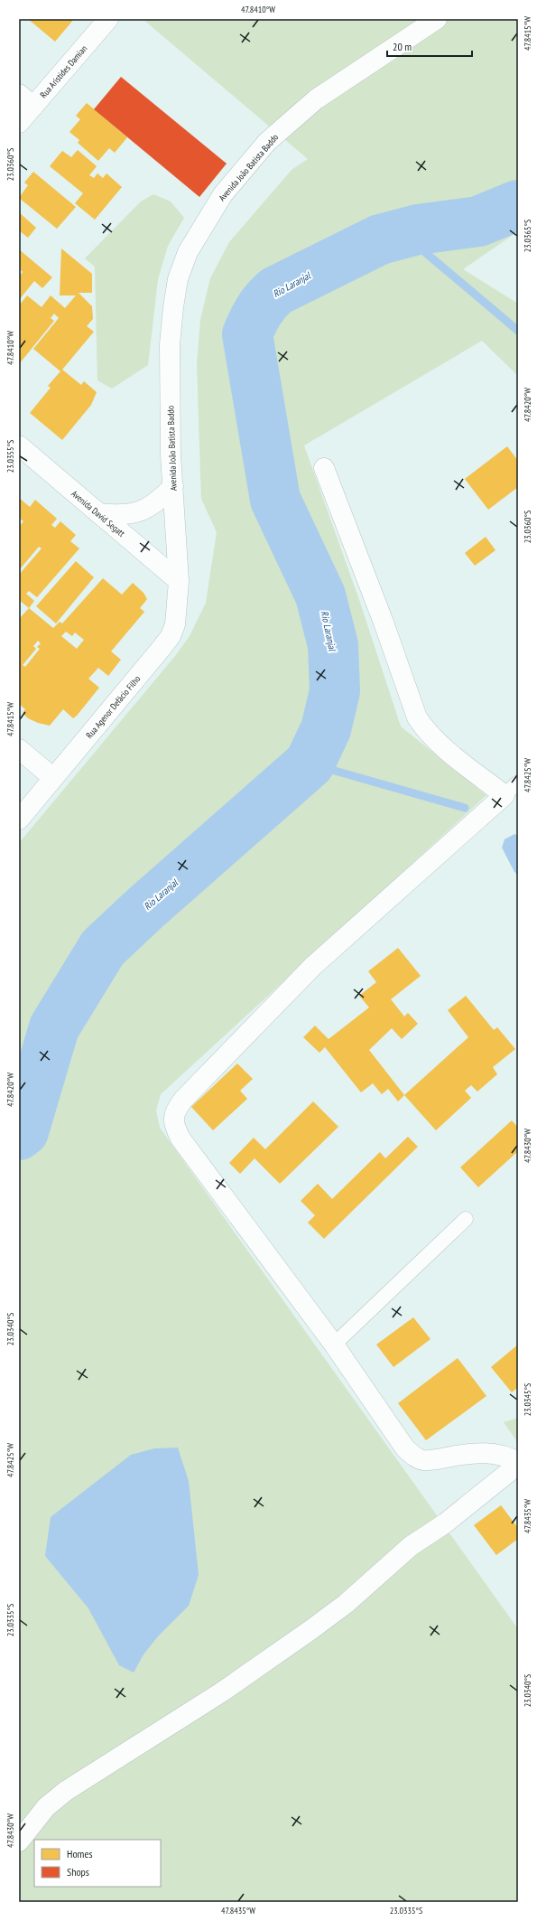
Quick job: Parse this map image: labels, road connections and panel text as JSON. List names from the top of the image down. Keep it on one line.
{"streets":{"street":["Rua Aristides Damian","Avenida João Batista Baddo","Avenida David Segatt","Rua Agenor Defácio Filho"]},"crossings":[["Avenida João Batista Baddo","Avenida David Segatt"],["Avenida João Batista Baddo","Rua Agenor Defácio Filho"],["Avenida David Segatt","Rua Agenor Defácio Filho"]],"water":["Rio Laranjal"],"legend":["Homes","Shops"],"scale_bar":"20 m","coordinates":["47.8410°W","47.8415°W","23.0360°S","23.0365°S","47.8420°W","23.0355°S","47.8425°W","47.8430°W","23.0340°S","23.0345°S","47.8435°W","23.0335°S"]}
